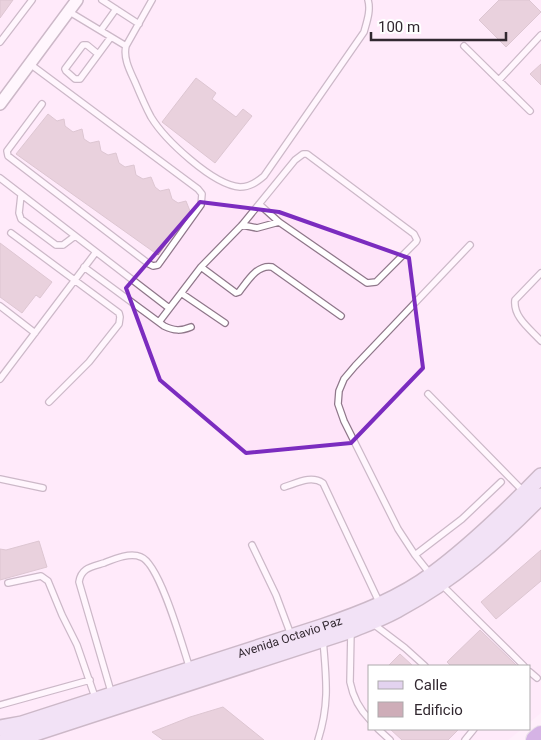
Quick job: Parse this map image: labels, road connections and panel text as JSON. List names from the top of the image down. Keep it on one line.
{"streets":{"street":["Avenida Octavio Paz"]},"legend":["Calle","Edificio"],"scale_bar":"100 m"}
